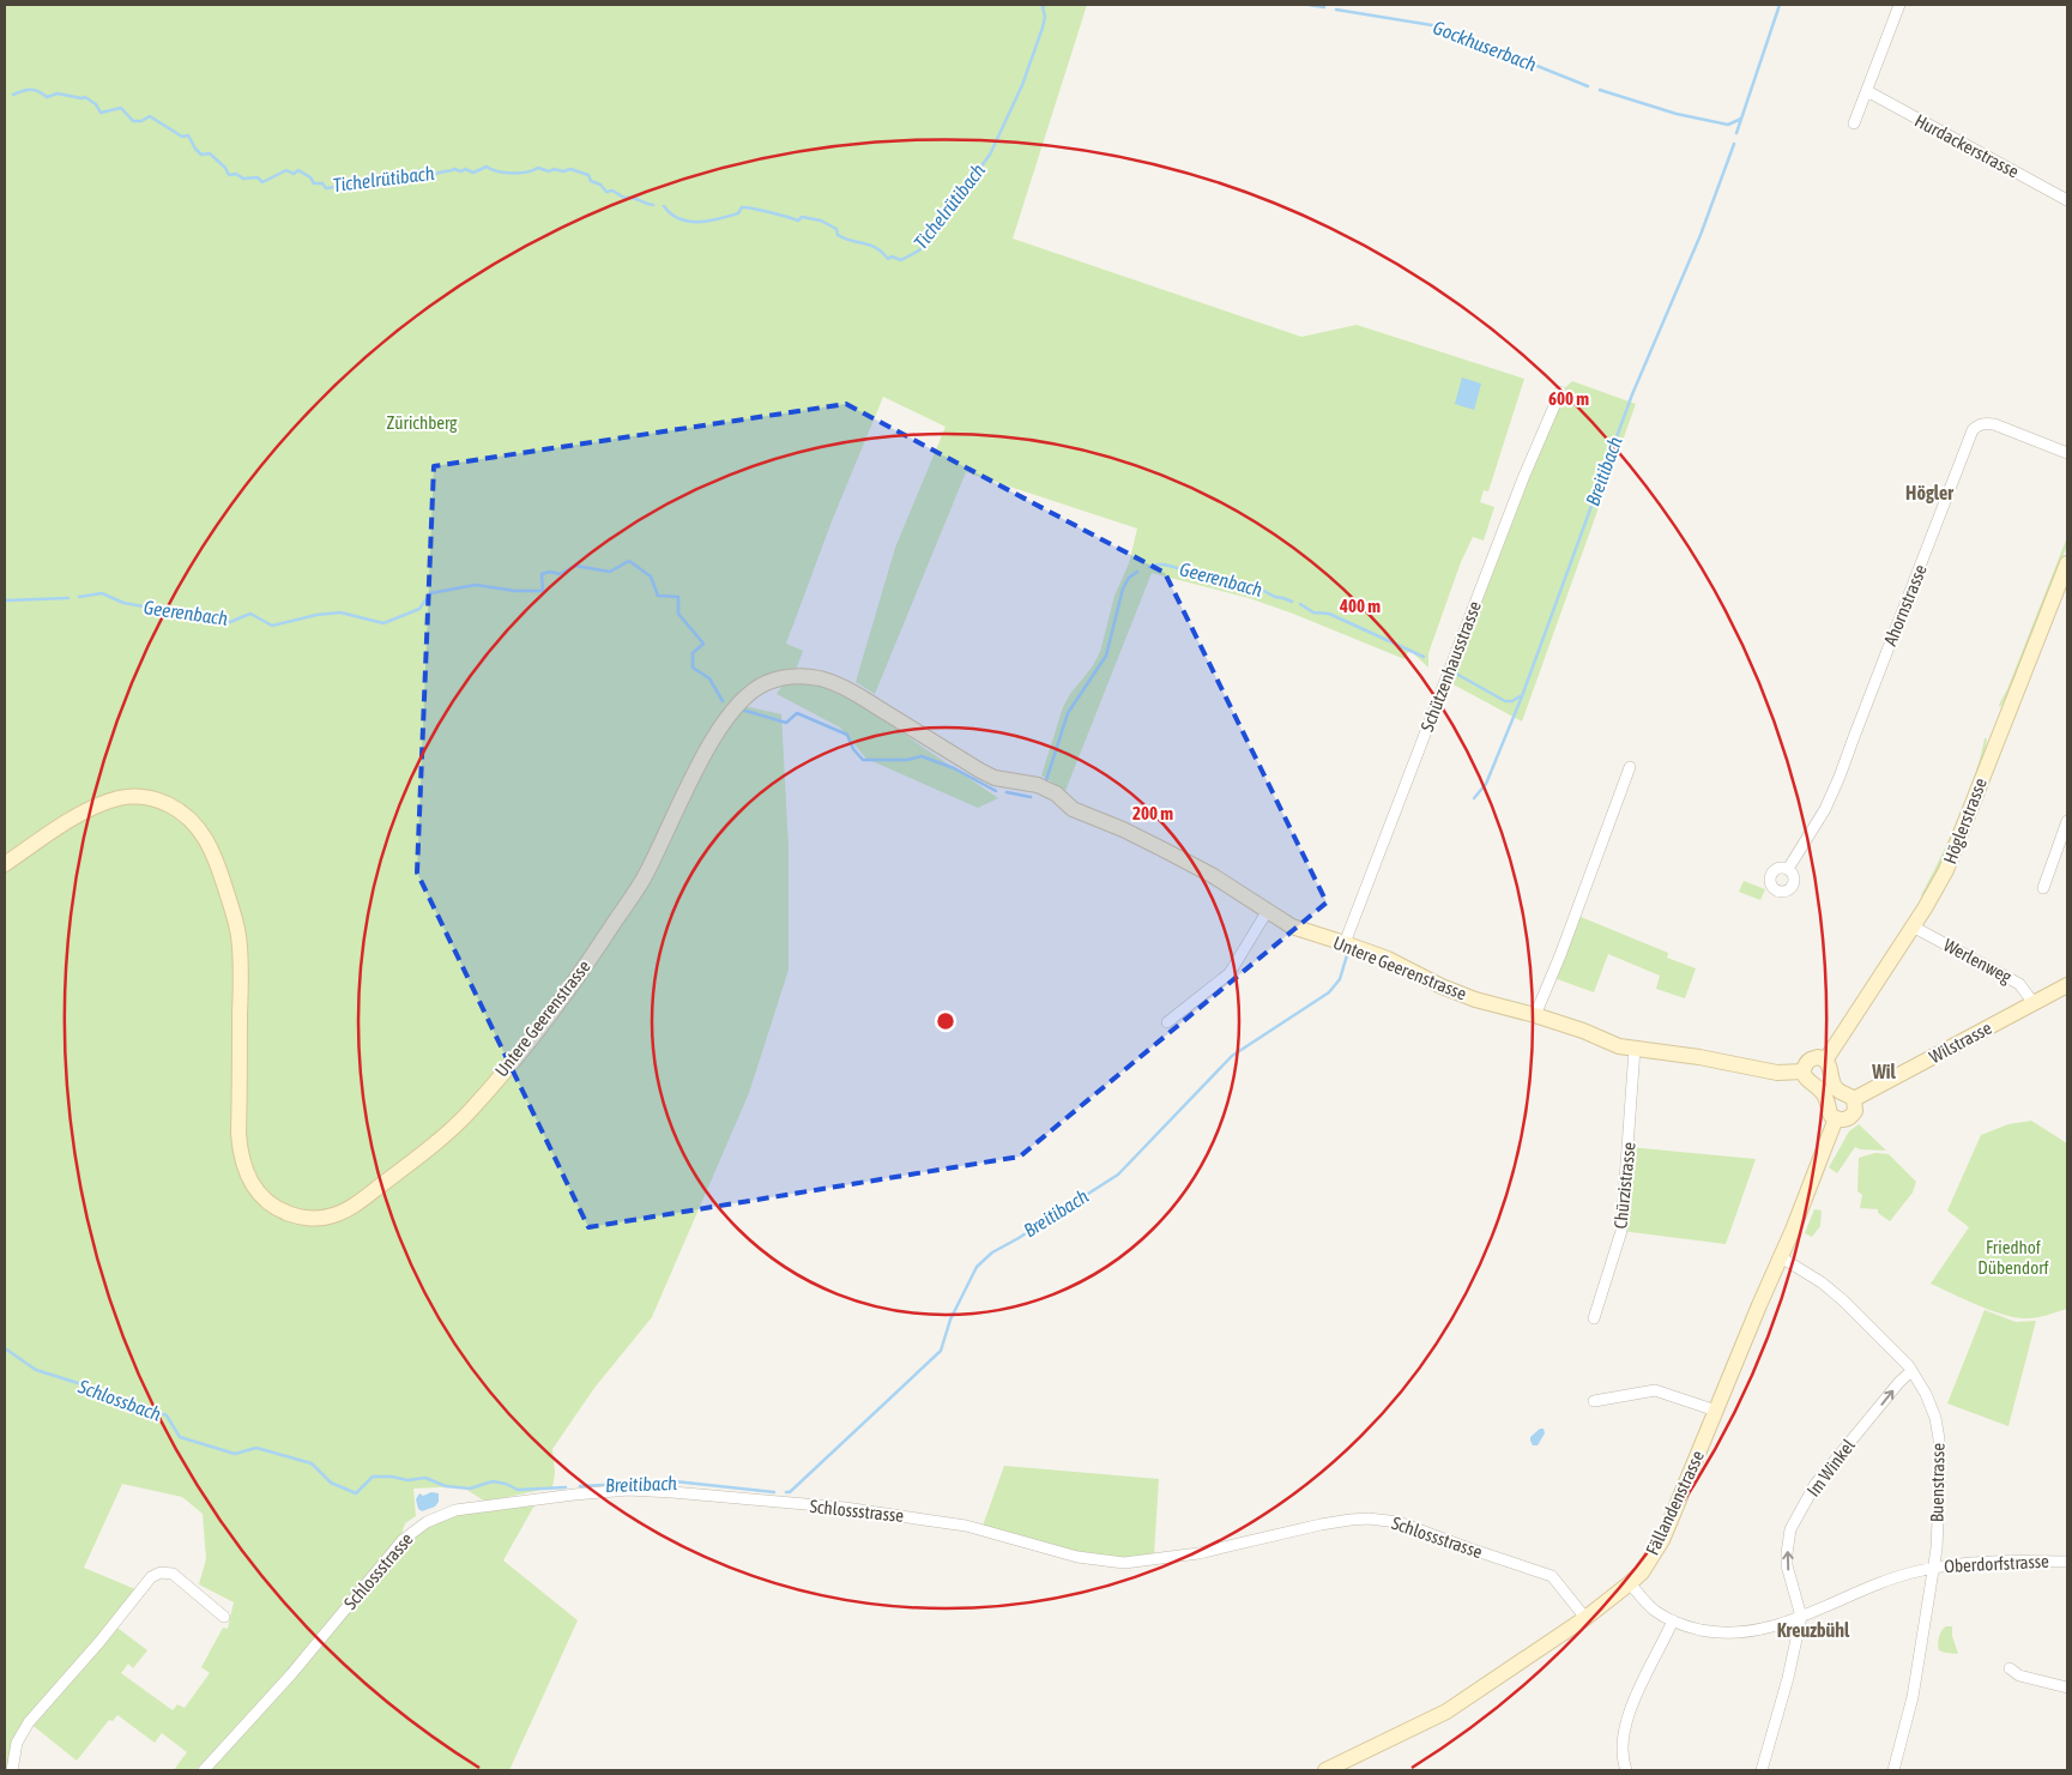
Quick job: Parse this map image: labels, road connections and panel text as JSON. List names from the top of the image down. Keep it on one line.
{"streets":{"street":["Hurdackerstrasse","Ahornstrasse","Schützenhausstrasse","Höglerstrasse","Werlenweg","Untere Geerenstrasse","Wilstrasse","Chürzistrasse","Im Winkel","Buenstrasse","Fällandenstrasse","Schlossstrasse","Oberdorfstrasse"]},"crossings":[["Schützenhausstrasse","Untere Geerenstrasse"],["Höglerstrasse","Werlenweg"],["Werlenweg","Wilstrasse"],["Untere Geerenstrasse","Chürzistrasse"],["Im Winkel","Buenstrasse"],["Im Winkel","Oberdorfstrasse"],["Buenstrasse","Fällandenstrasse"],["Buenstrasse","Oberdorfstrasse"],["Fällandenstrasse","Schlossstrasse"],["Fällandenstrasse","Oberdorfstrasse"]],"one_way":["Im Winkel"],"districts":["Högler","Wil","Kreuzbühl"],"water":["Gockhuserbach","Tichelrütibach","Breitibach","Geerenbach","Schlossbach"],"parks":["Zürichberg","Friedhof Dübendorf"],"rings":["600 m","400 m","200 m"]}
